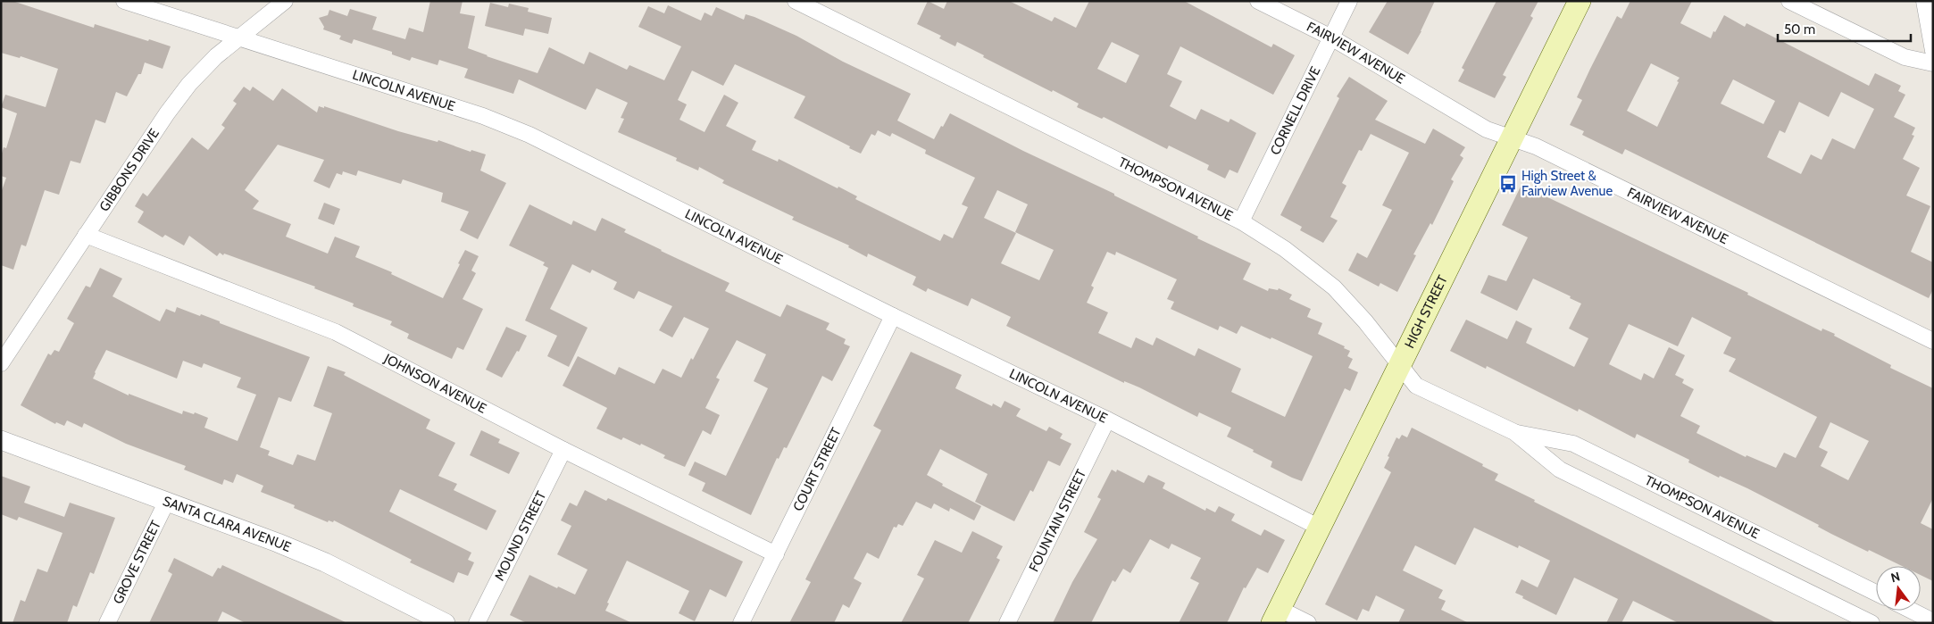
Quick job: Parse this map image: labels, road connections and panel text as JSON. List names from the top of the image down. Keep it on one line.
{"streets":{"main road":["HIGH STREET"],"street":["FAIRVIEW AVENUE","LINCOLN AVENUE","CORNELL DRIVE","GIBBONS DRIVE","THOMPSON AVENUE","JOHNSON AVENUE","COURT STREET","FOUNTAIN STREET","SANTA CLARA AVENUE","MOUND STREET","GROVE STREET"]},"crossings":[["FAIRVIEW AVENUE","CORNELL DRIVE"],["FAIRVIEW AVENUE","HIGH STREET"],["LINCOLN AVENUE","GIBBONS DRIVE"],["LINCOLN AVENUE","HIGH STREET"],["LINCOLN AVENUE","COURT STREET"],["LINCOLN AVENUE","FOUNTAIN STREET"],["CORNELL DRIVE","THOMPSON AVENUE"],["GIBBONS DRIVE","JOHNSON AVENUE"],["THOMPSON AVENUE","HIGH STREET"],["JOHNSON AVENUE","COURT STREET"],["JOHNSON AVENUE","MOUND STREET"],["SANTA CLARA AVENUE","GROVE STREET"]],"places":{"bus stop":["High Street & Fairview Avenue"]},"scale_bar":"50 m","north":"top"}
